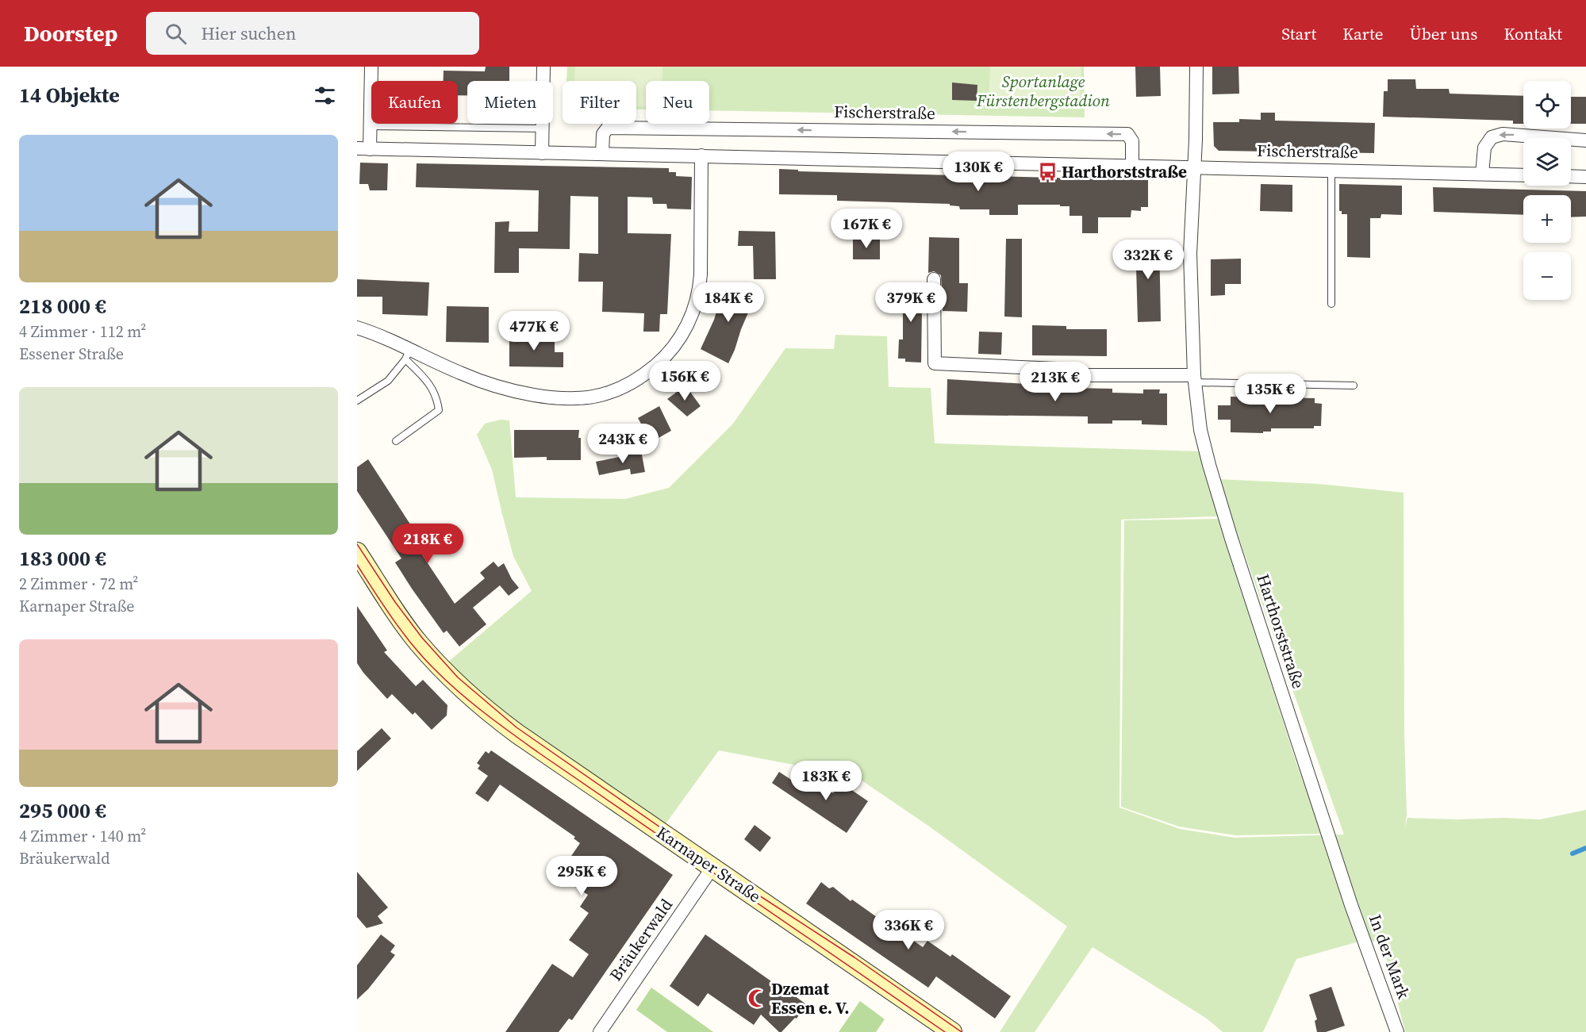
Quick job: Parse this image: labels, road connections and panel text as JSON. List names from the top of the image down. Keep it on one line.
{"streets":{"main road":["Karnaper Straße"],"street":["Fischerstraße","Harthorststraße","Bräukerwald","In der Mark"]},"crossings":[["Fischerstraße","Harthorststraße"],["Harthorststraße","In der Mark"],["Karnaper Straße","Bräukerwald"]],"parks":["Sportanlage Fürstenbergstadion"],"places":{"bus stop":["Harthorststraße"],"mosque":["Dzemat Essen e. V."]},"page":{"header":"Doorstep","search":"Hier suchen","nav":["Start","Karte","Über uns","Kontakt"],"heading":"14 Objekte","map_buttons":["+","−"],"chip":["Kaufen","Mieten","Filter","Neu"],"list":[{"name":"218 000 €","note":"4 Zimmer · 112 m² · Essener Straße"},{"name":"183 000 €","note":"2 Zimmer · 72 m² · Karnaper Straße"},{"name":"295 000 €","note":"4 Zimmer · 140 m² · Bräukerwald"}],"price":["130K €","167K €","332K €","184K €","379K €","477K €","156K €","213K €","135K €","243K €","218K €","183K €","295K €","336K €"]}}
